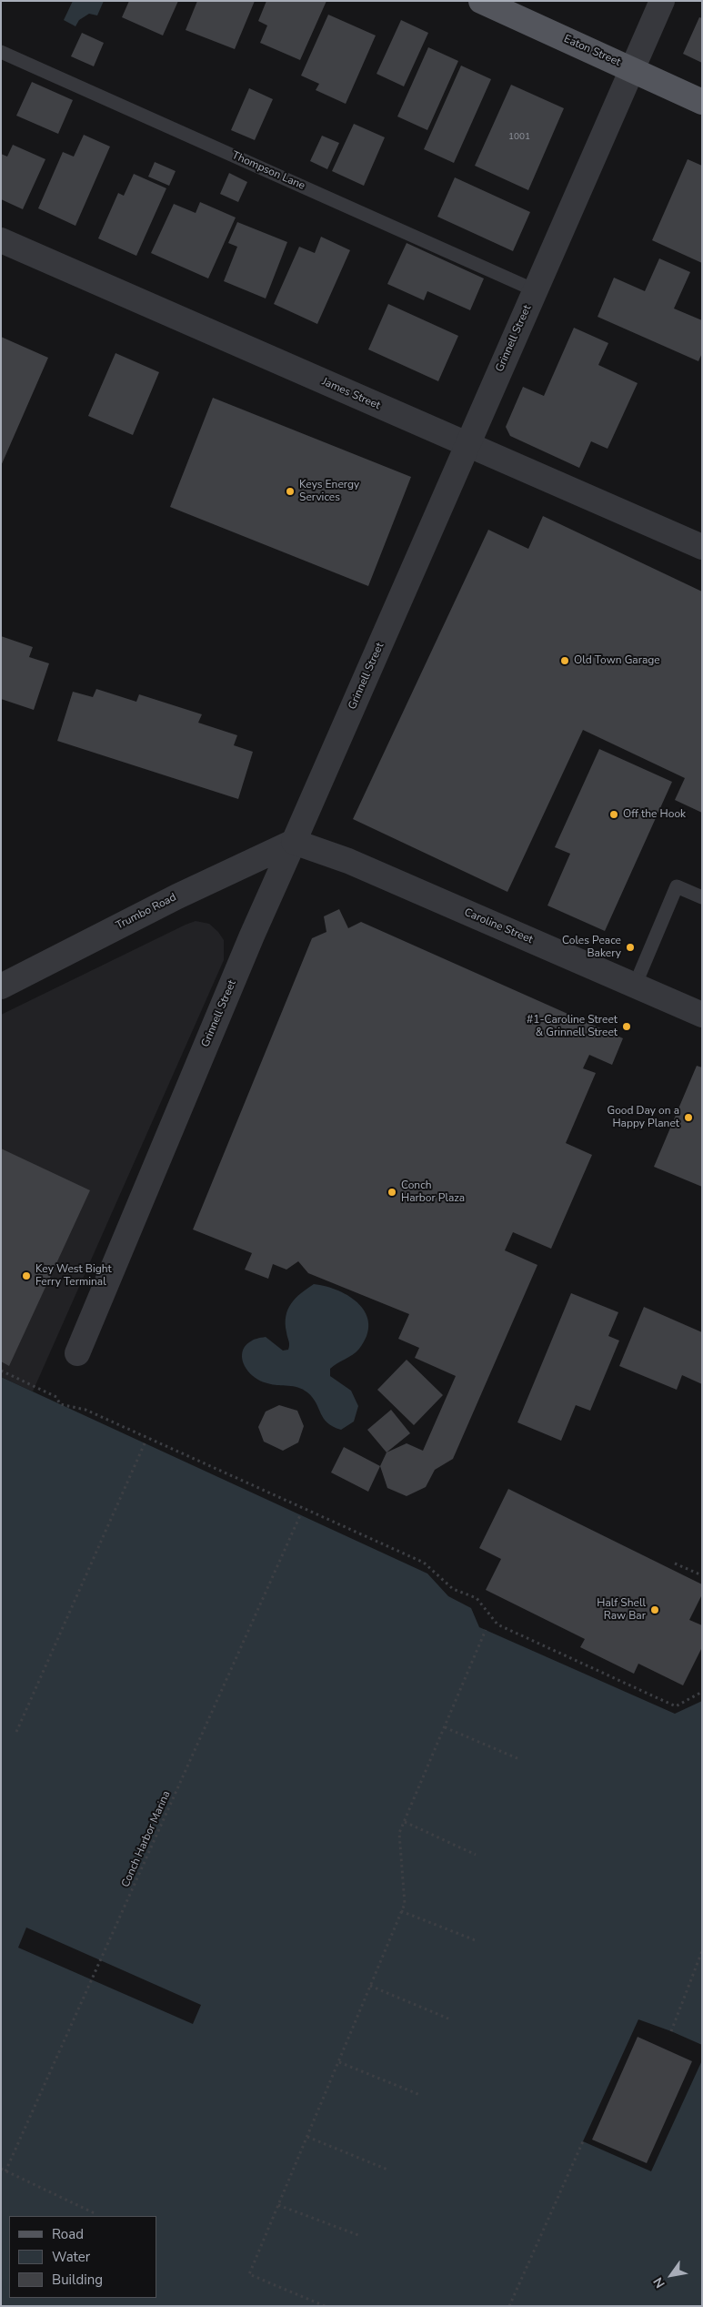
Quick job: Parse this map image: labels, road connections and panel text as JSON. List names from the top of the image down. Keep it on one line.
{"streets":{"main road":["Eaton Street"],"street":["Grinnell Street","James Street","Trumbo Road","Caroline Street"],"lane":["Thompson Lane"],"path":["Conch Harbor Marina"]},"crossings":[["Eaton Street","Grinnell Street"],["Thompson Lane","Grinnell Street"],["Grinnell Street","James Street"],["Grinnell Street","Trumbo Road"],["Grinnell Street","Caroline Street"],["Trumbo Road","Caroline Street"]],"places":["Keys Energy Services","Old Town Garage","Off the Hook","Coles Peace Bakery","#1-Caroline Street & Grinnell Street","Good Day on a Happy Planet","Conch Harbor Plaza","Key West Bight Ferry Terminal","Half Shell Raw Bar"],"house_numbers":["1001"],"legend":["Road","Water","Building"],"north":"bottom left"}
